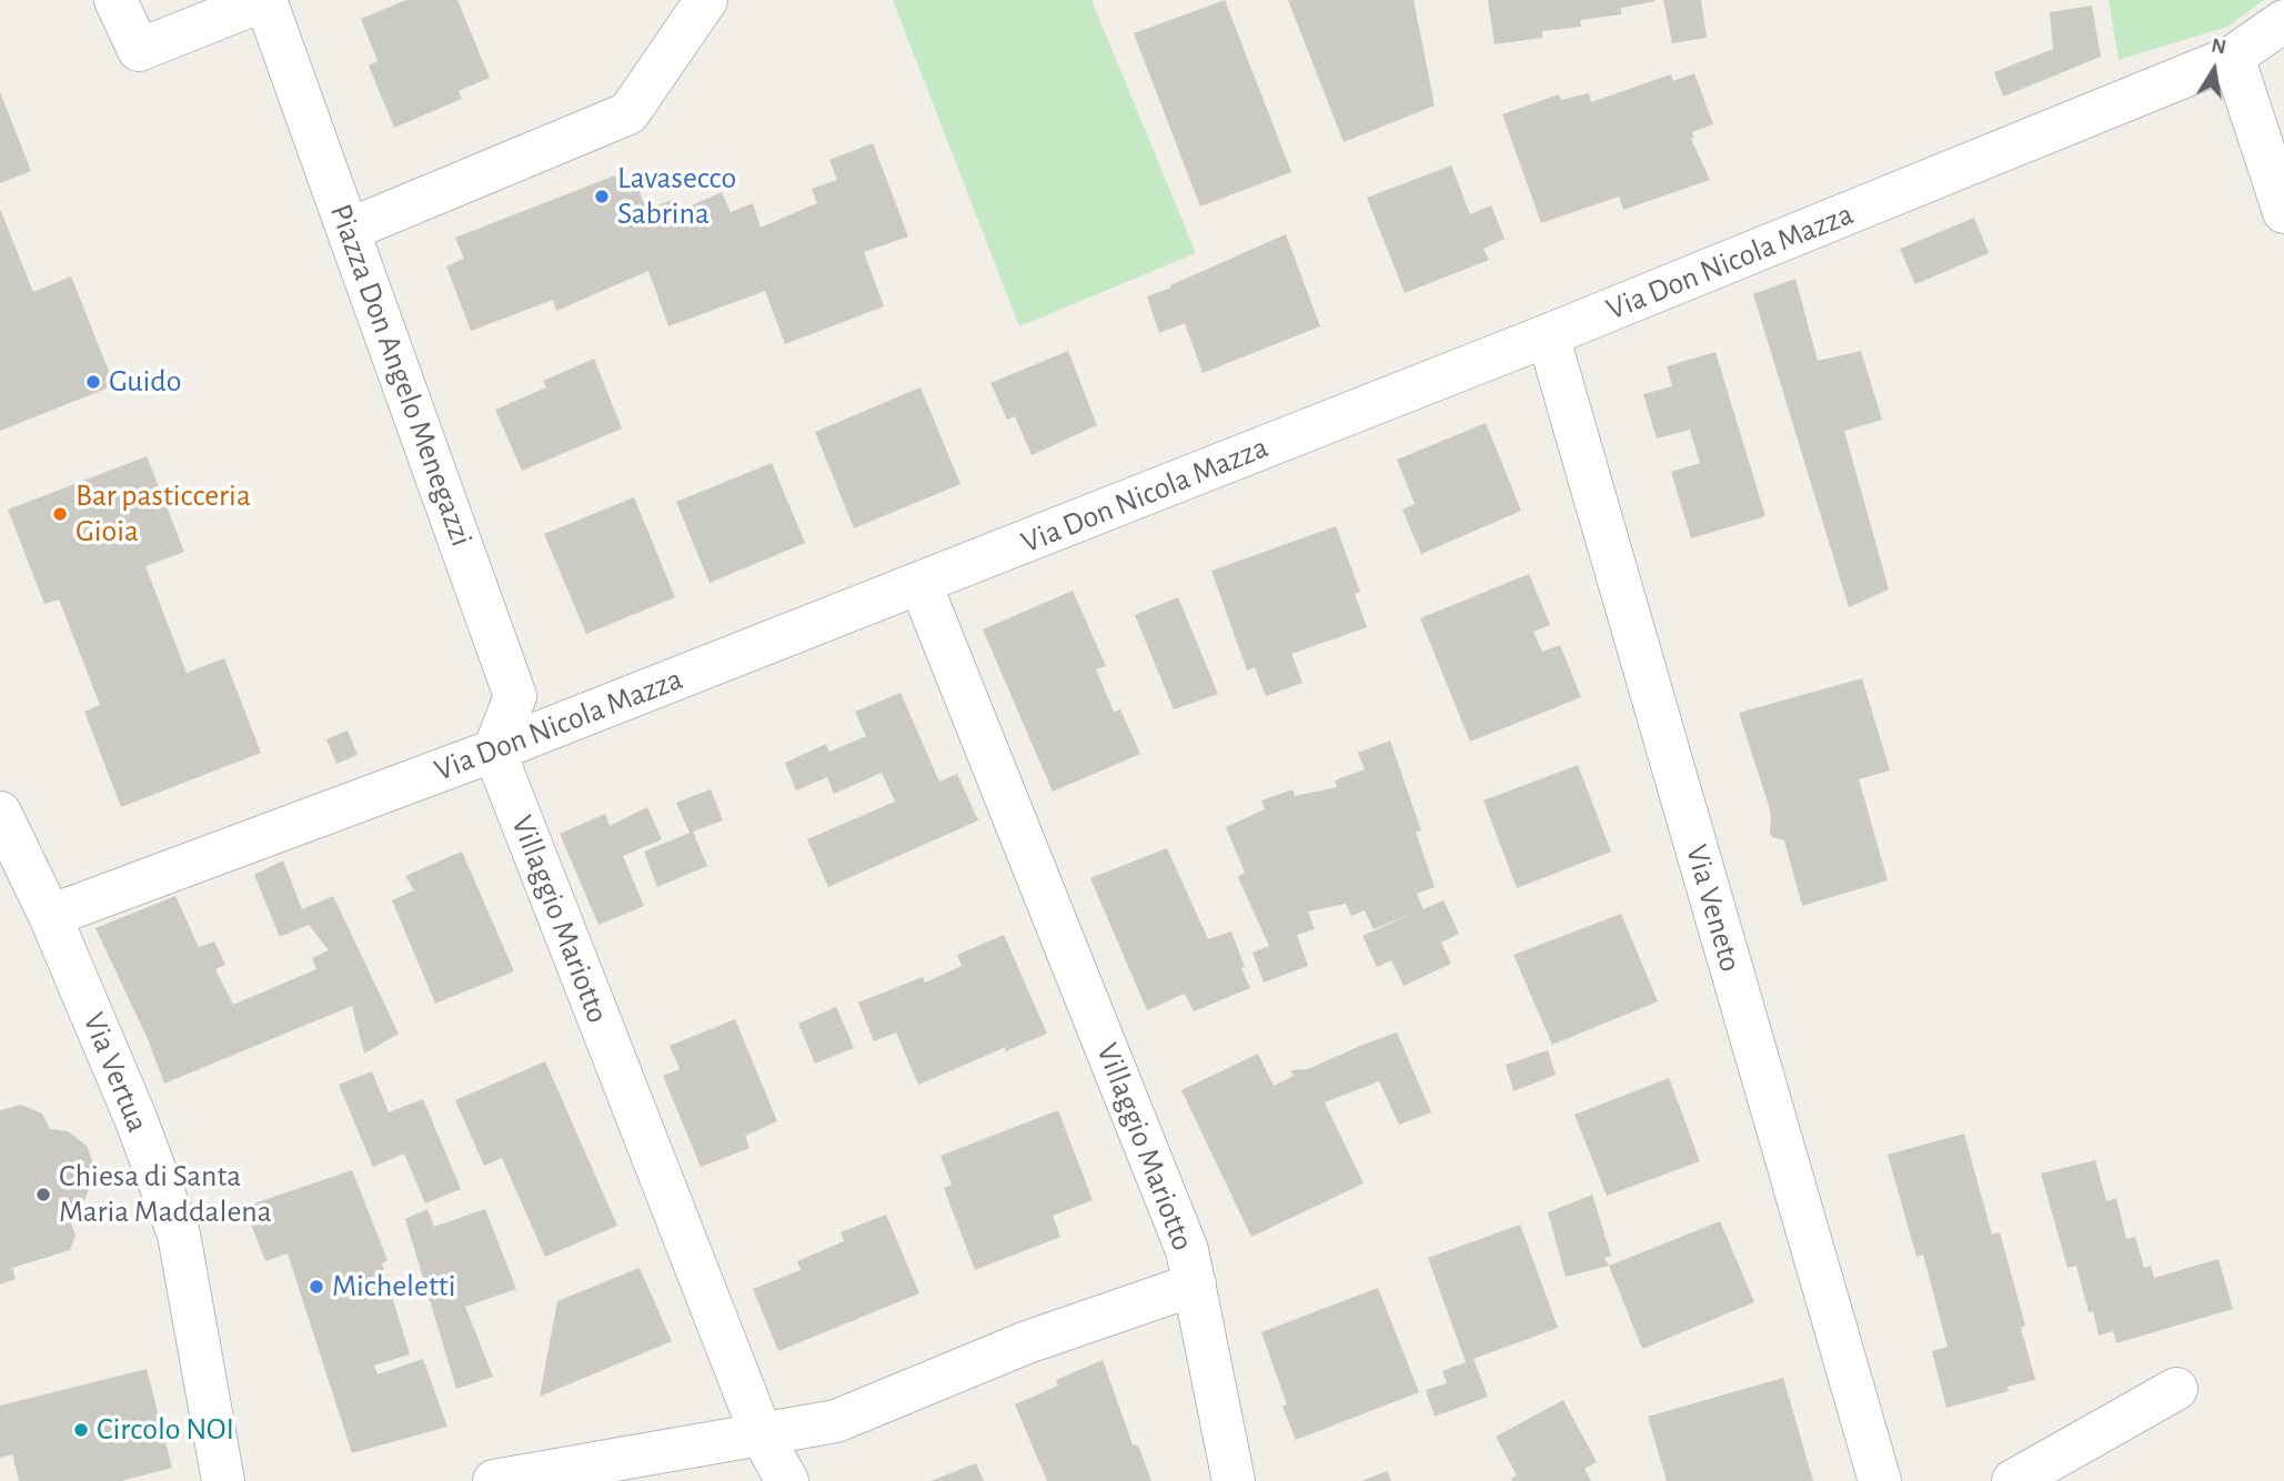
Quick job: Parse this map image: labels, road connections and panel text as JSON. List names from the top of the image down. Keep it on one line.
{"streets":{"street":["Via Don Nicola Mazza","Piazza Don Angelo Menegazzi","Via Veneto","Villaggio Mariotto","Via Vertua"]},"crossings":[["Via Don Nicola Mazza","Piazza Don Angelo Menegazzi"],["Via Don Nicola Mazza","Via Veneto"],["Via Don Nicola Mazza","Villaggio Mariotto"],["Via Don Nicola Mazza","Via Vertua"],["Piazza Don Angelo Menegazzi","Villaggio Mariotto"]],"places":["Lavasecco Sabrina","Guido","Bar pasticceria Gioia","Chiesa di Santa Maria Maddalena","Micheletti","Circolo NOI"],"north":"top"}
